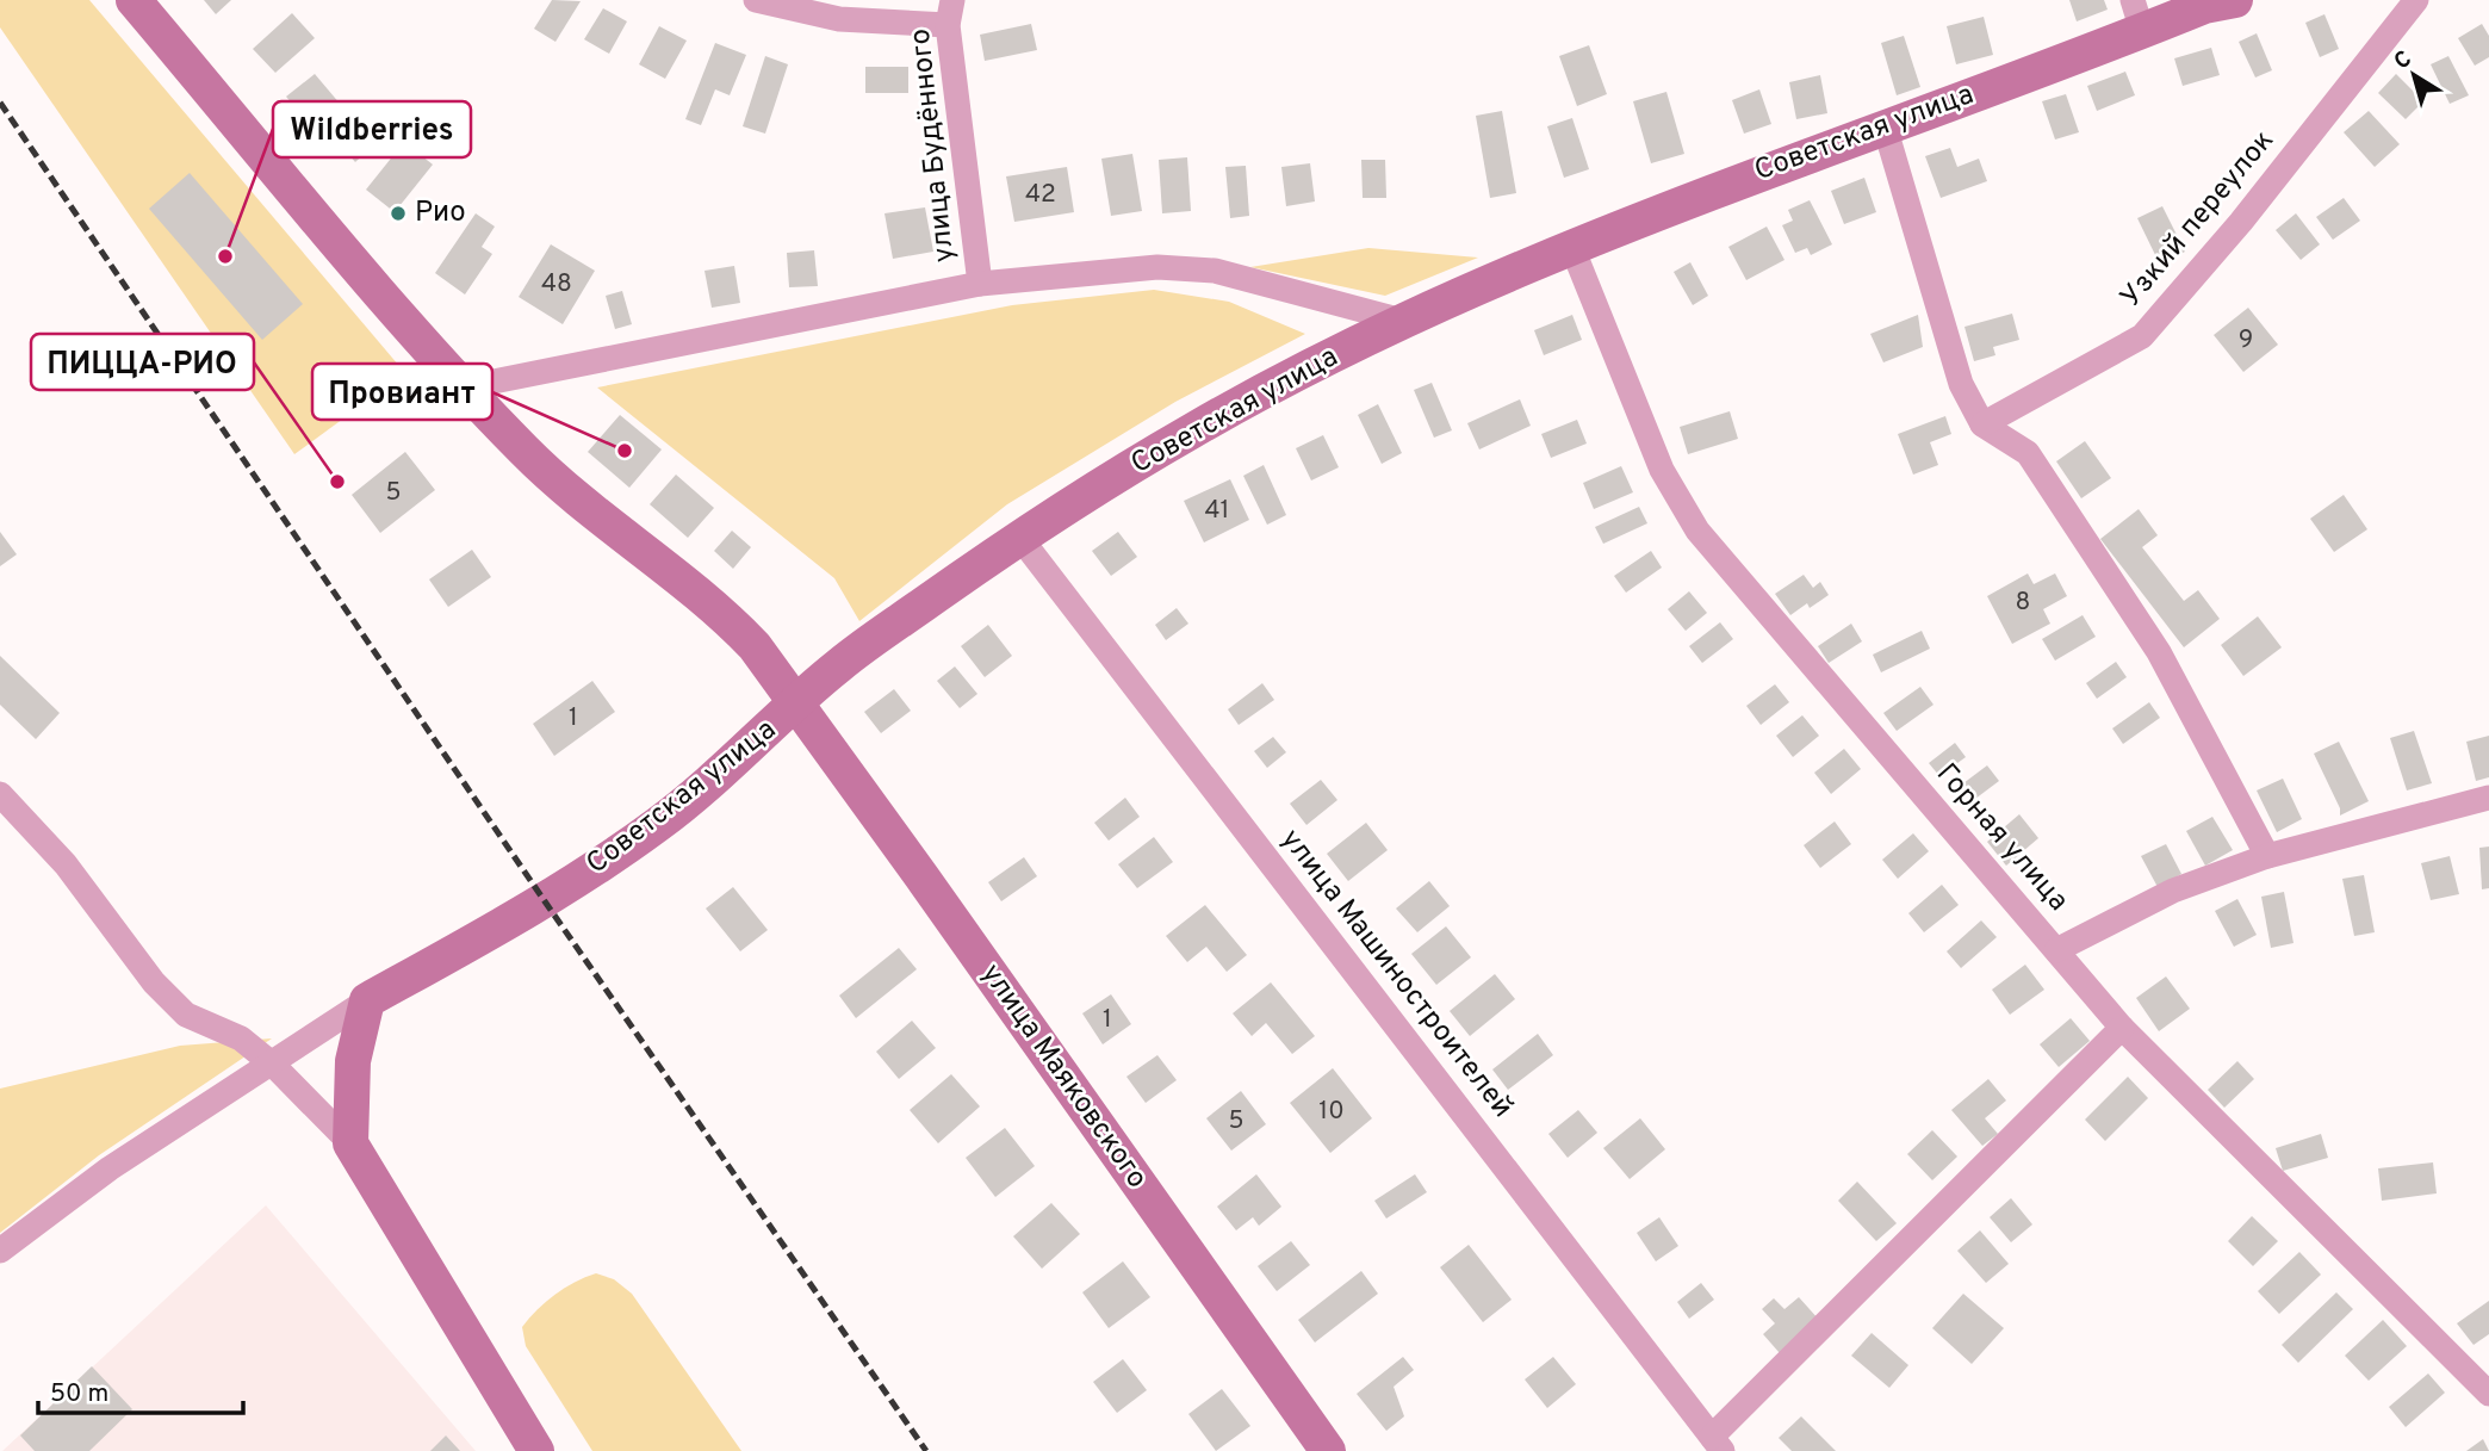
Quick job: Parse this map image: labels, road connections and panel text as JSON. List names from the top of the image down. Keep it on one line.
{"streets":{"main road":["Советская улица","улица Маяковского"],"street":["улица Будённого","Узкий переулок","Горная улица","улица Машиностроителей"]},"crossings":[["Советская улица","улица Будённого"],["Советская улица","Горная улица"],["Советская улица","улица Машиностроителей"],["Советская улица","улица Маяковского"]],"places":["Рио","Wildberries","Провиант","ПИЦЦА-РИО"],"house_numbers":["42","48","9","5","41","8","1","1","10","5"],"scale_bar":"50 m","north":"top left"}
